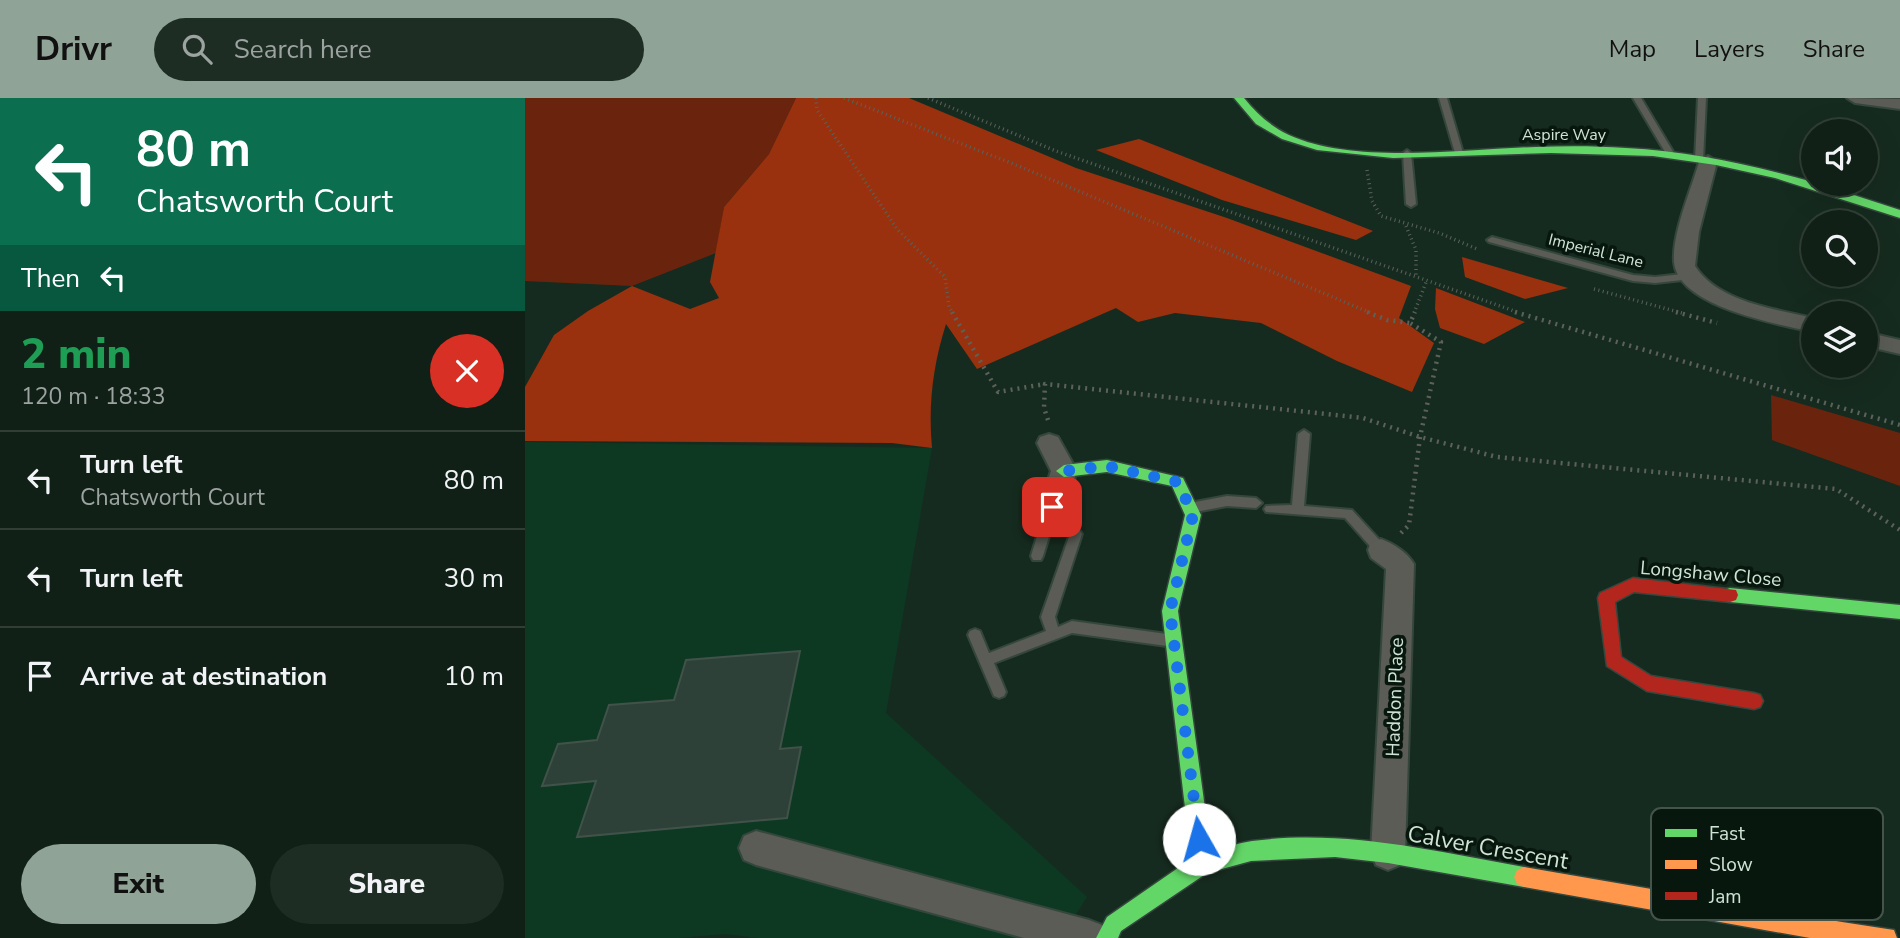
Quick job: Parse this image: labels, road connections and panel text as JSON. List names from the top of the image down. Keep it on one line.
{"streets":{"street":["Aspire Way","Longshaw Close","Haddon Place","Calver Crescent"],"lane":["Imperial Lane"]},"crossings":[["Haddon Place","Calver Crescent"]],"legend":["Fast","Slow","Jam"],"page":{"header":"Drivr","search":"Search here","nav":["Map","Layers","Share"],"turn":["80 m","Chatsworth Court"],"then":"Then","heading":["2 min","120 m · 18:33"],"list":[{"name":"Turn left","note":"Chatsworth Court","value":"80 m"},{"name":"Turn left","value":"30 m"},{"name":"Arrive at destination","value":"10 m"}],"buttons":["Exit","Share"]}}
